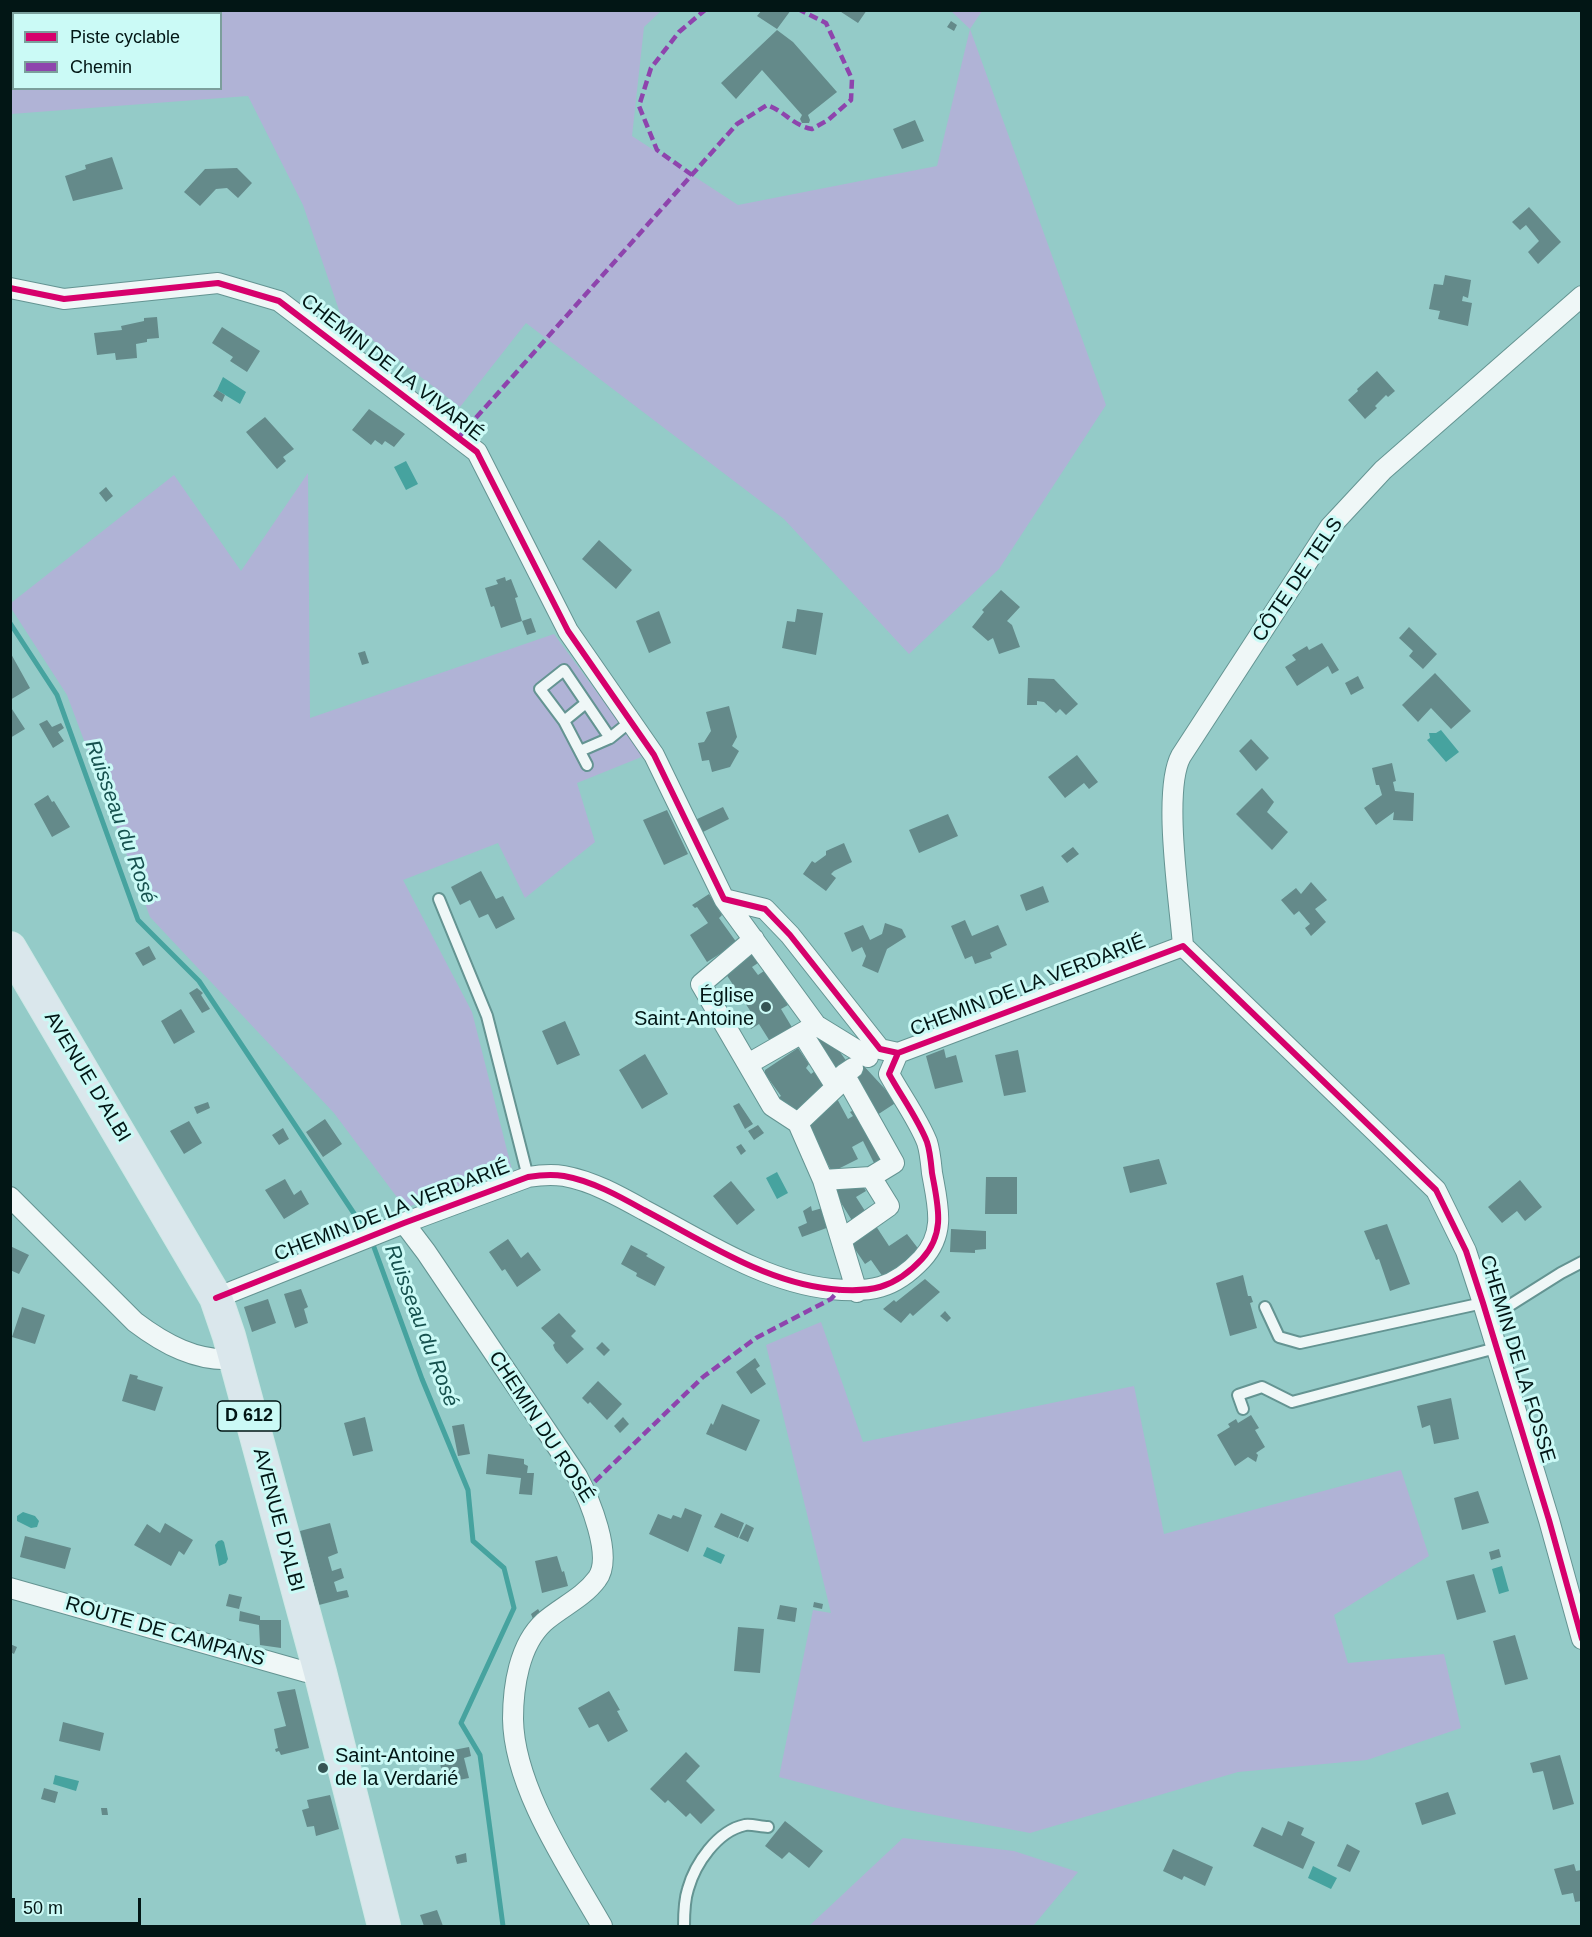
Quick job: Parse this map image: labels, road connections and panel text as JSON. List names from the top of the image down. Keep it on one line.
{"streets":{"main road":["AVENUE D'ALBI","D 612"],"street":["CHEMIN DE LA VIVARIÉ","CÔTE DE TELS","CHEMIN DE LA VERDARIÉ","CHEMIN DE LA FOSSE","CHEMIN DU ROSÉ","ROUTE DE CAMPANS"]},"crossings":[["CÔTE DE TELS","CHEMIN DE LA VERDARIÉ"],["CÔTE DE TELS","CHEMIN DE LA FOSSE"],["CHEMIN DE LA VERDARIÉ","AVENUE D'ALBI"],["CHEMIN DE LA VERDARIÉ","CHEMIN DE LA FOSSE"],["CHEMIN DE LA VERDARIÉ","CHEMIN DU ROSÉ"],["AVENUE D'ALBI","ROUTE DE CAMPANS"]],"water":["Ruisseau du Rosé"],"places":["Église Saint-Antoine","Saint-Antoine de la Verdarié"],"legend":["Piste cyclable","Chemin"],"scale_bar":"50 m"}
